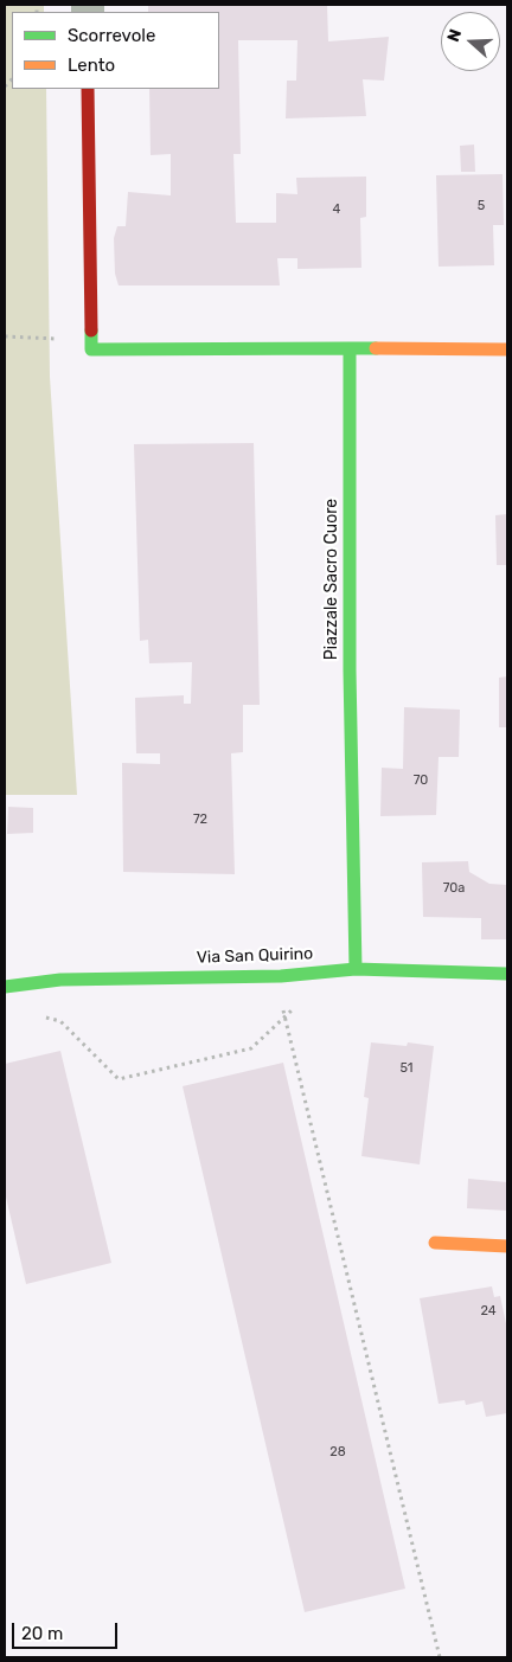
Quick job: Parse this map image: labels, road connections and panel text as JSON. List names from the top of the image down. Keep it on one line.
{"streets":{"street":["Piazzale Sacro Cuore","Via San Quirino"]},"crossings":[["Piazzale Sacro Cuore","Via San Quirino"]],"house_numbers":["5","4","70","72","70a","51","24","28"],"legend":["Scorrevole","Lento"],"scale_bar":"20 m","north":"left"}
